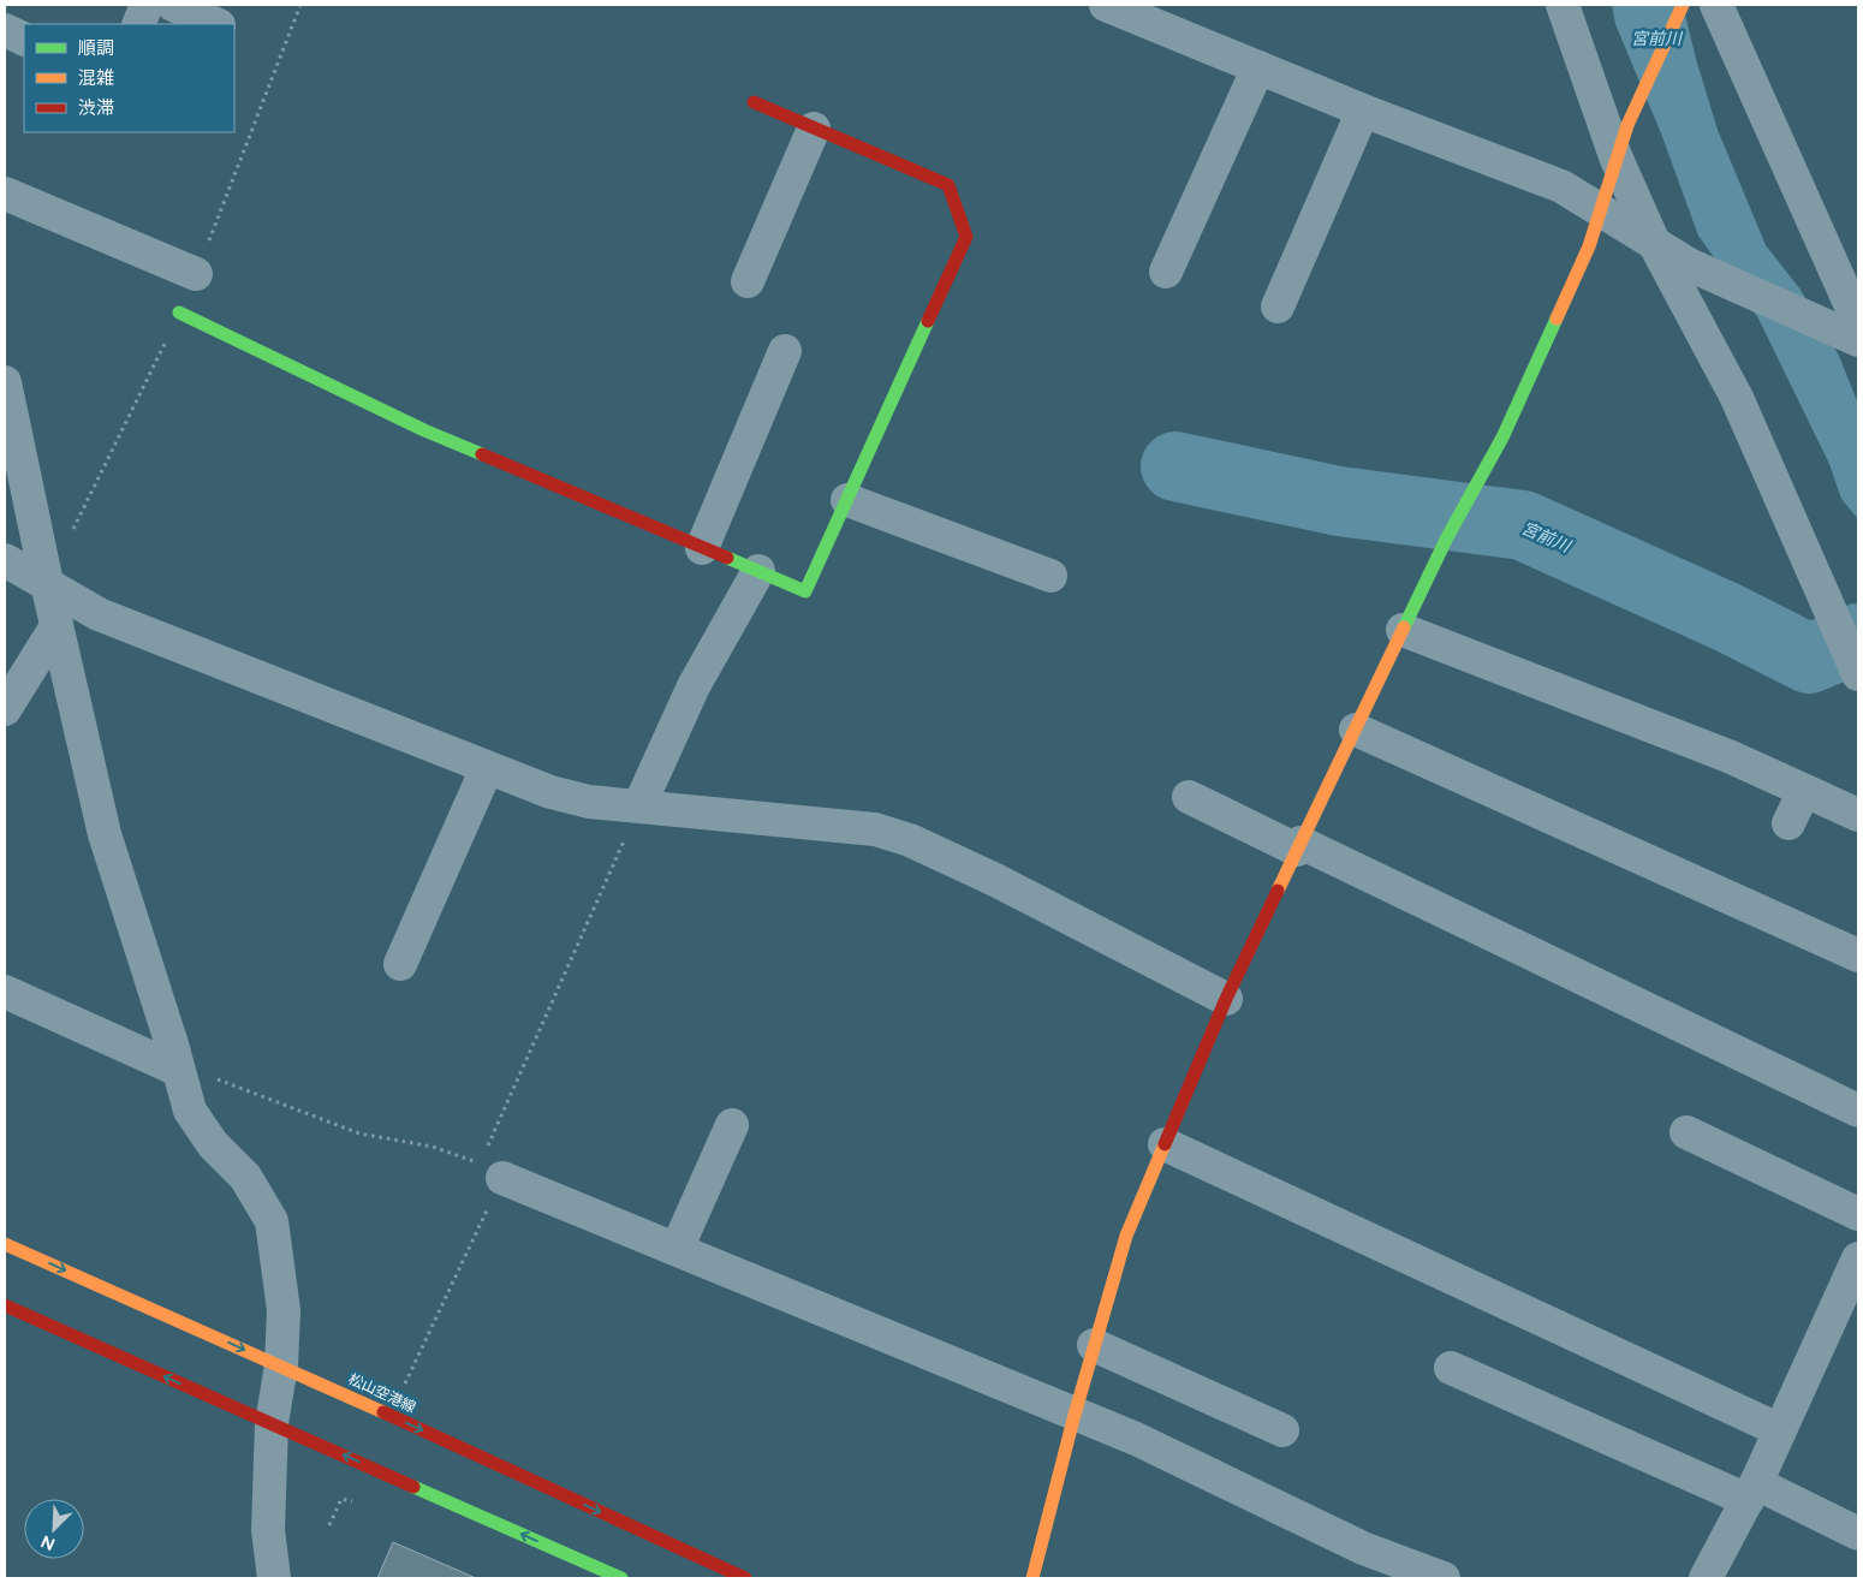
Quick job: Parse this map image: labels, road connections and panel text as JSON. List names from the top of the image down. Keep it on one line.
{"streets":{"street":["松山空港線"]},"water":["宮前川"],"legend":["順調","混雑","渋滞"],"north":"bottom left"}
